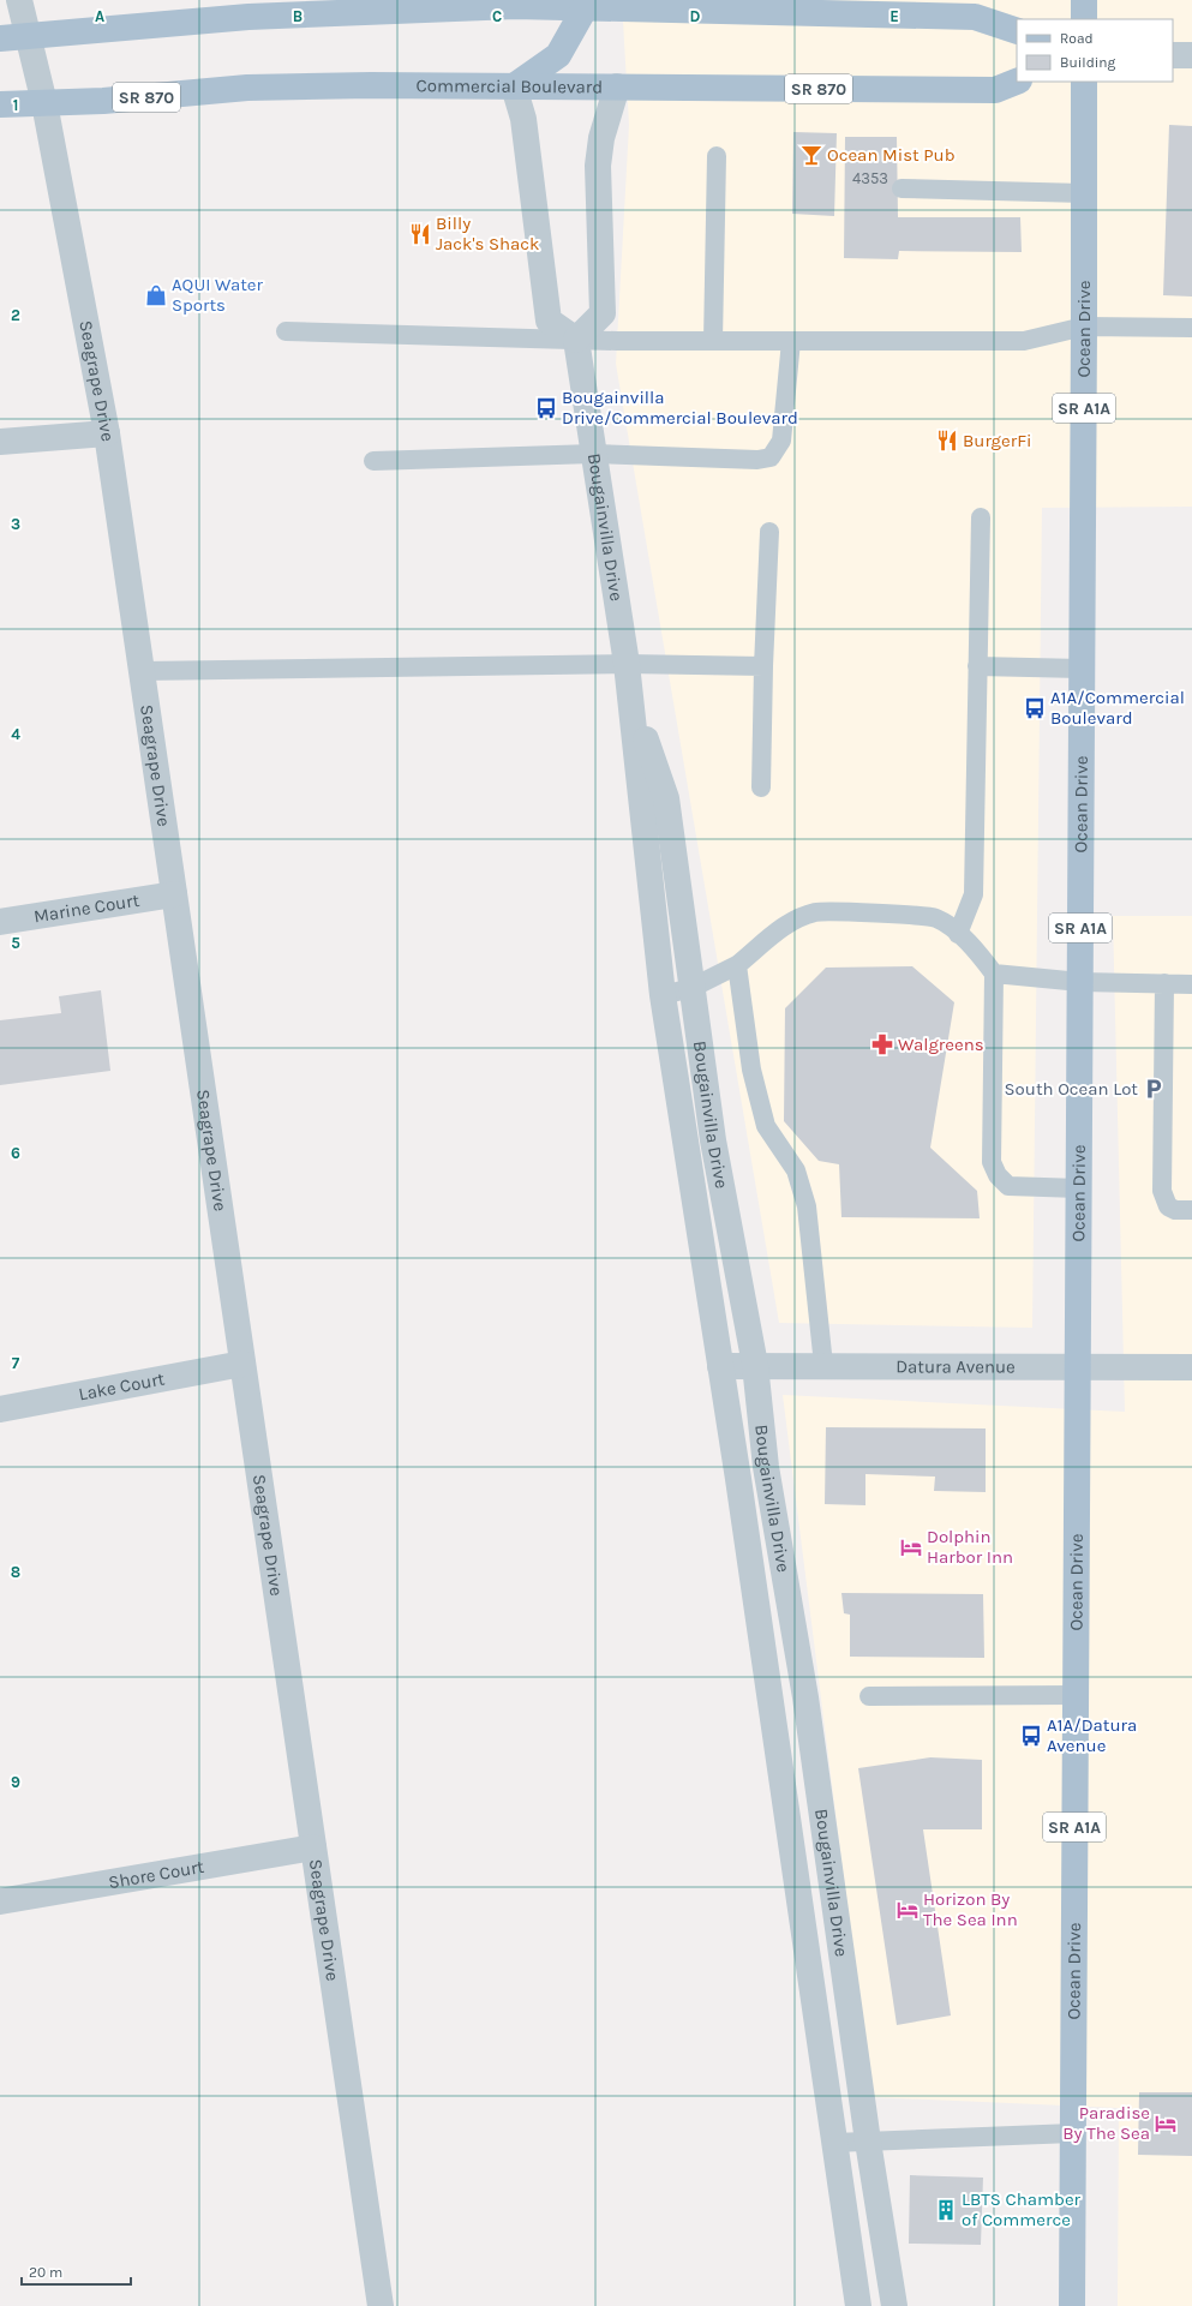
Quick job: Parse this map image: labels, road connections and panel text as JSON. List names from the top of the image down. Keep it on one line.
{"streets":{"main road":["Commercial Boulevard","SR 870","Ocean Drive","SR A1A"],"street":["Seagrape Drive","Bougainvilla Drive","Marine Court","Datura Avenue","Lake Court","Shore Court"]},"crossings":[["Commercial Boulevard","Seagrape Drive"],["Ocean Drive","Datura Avenue"],["Seagrape Drive","Marine Court"],["Seagrape Drive","Lake Court"],["Seagrape Drive","Shore Court"],["Bougainvilla Drive","Datura Avenue"]],"places":{"bar":["Ocean Mist Pub"],"restaurant":["Billy Jack's Shack","BurgerFi"],"shop":["AQUI Water Sports"],"bus stop":["Bougainvilla Drive/Commercial Boulevard","A1A/Commercial Boulevard","A1A/Datura Avenue"],"pharmacy":["Walgreens"],"parking":["South Ocean Lot"],"hotel":["Dolphin Harbor Inn","Horizon By The Sea Inn","Paradise By The Sea"],"building":["LBTS Chamber of Commerce"]},"house_numbers":["4353"],"legend":["Road","Building"],"scale_bar":"20 m","grid":{"columns":["A","B","C","D","E"],"rows":["1","2","3","4","5","6","7","8","9"]}}
